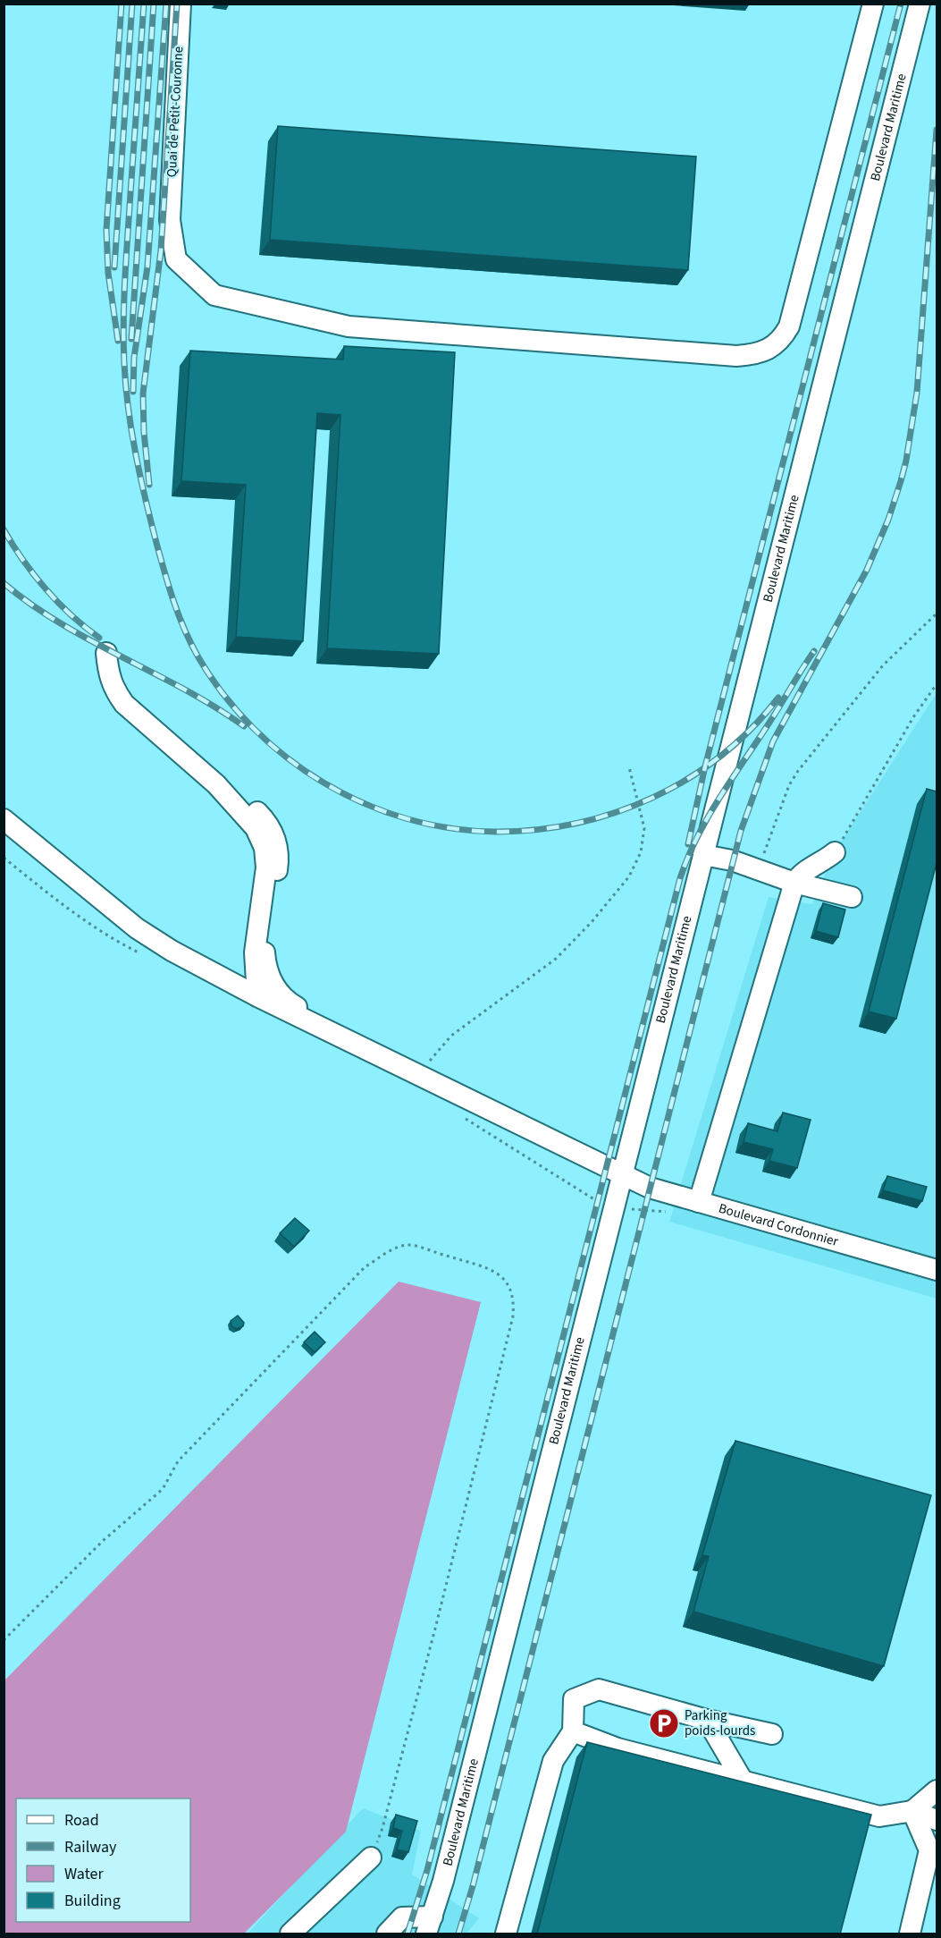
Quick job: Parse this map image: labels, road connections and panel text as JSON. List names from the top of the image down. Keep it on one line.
{"streets":{"street":["Quai de Petit-Couronne","Boulevard Maritime","Boulevard Cordonnier"]},"crossings":[["Boulevard Maritime","Boulevard Cordonnier"]],"places":{"parking":["Parking poids-lourds"]},"legend":["Road","Railway","Water","Building"]}
